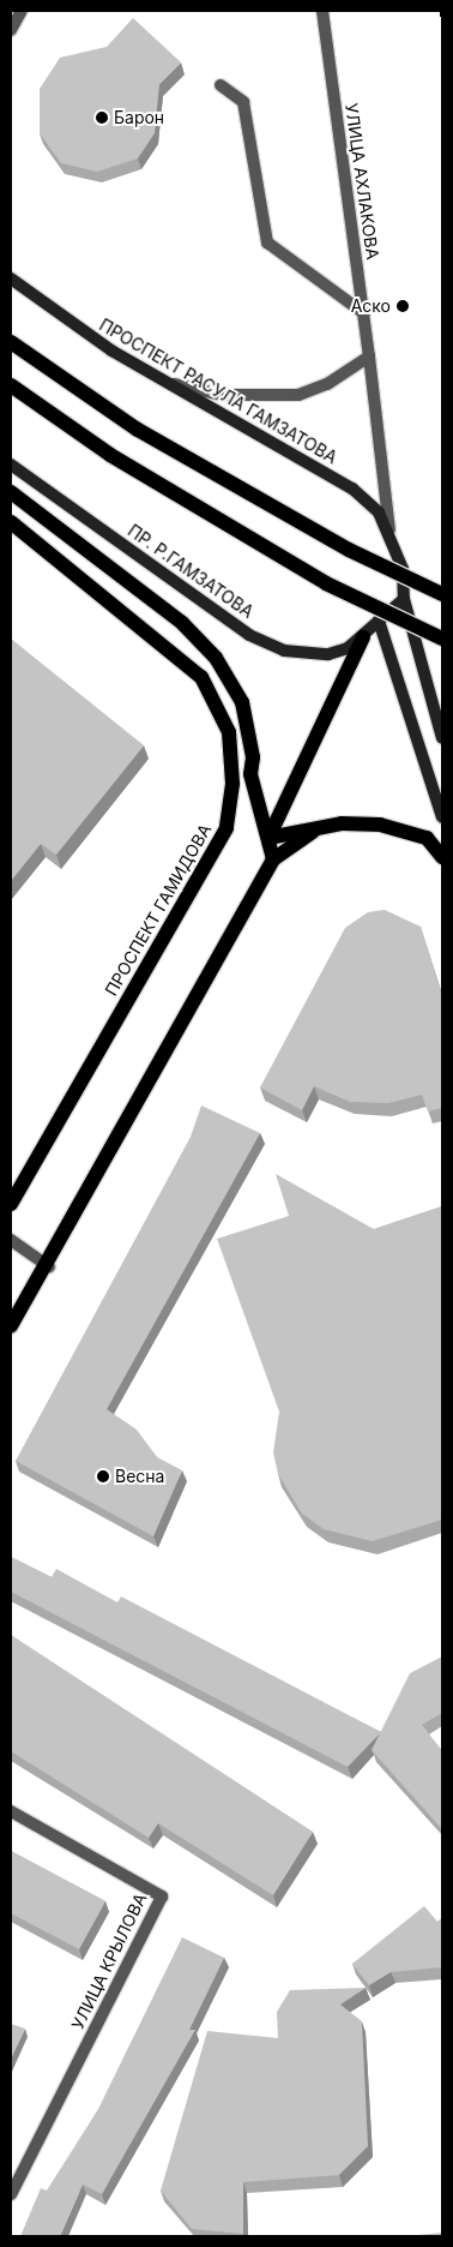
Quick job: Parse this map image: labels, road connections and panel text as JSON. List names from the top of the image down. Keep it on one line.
{"streets":{"main road":["ПРОСПЕКТ РАСУЛА ГАМЗАТОВА","ПР. Р.ГАМЗАТОВА","ПРОСПЕКТ ГАМИДОВА"],"street":["УЛИЦА АХЛАКОВА","УЛИЦА КРЫЛОВА"]},"crossings":[["УЛИЦА АХЛАКОВА","ПРОСПЕКТ РАСУЛА ГАМЗАТОВА"]],"places":["Барон","Аско","Весна"]}
